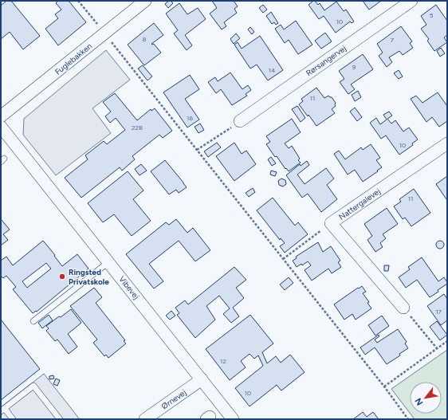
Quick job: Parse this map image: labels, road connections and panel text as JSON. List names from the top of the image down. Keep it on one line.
{"streets":{"street":["Fuglebakken","Rørsangervej","Nattergalevej","Vibevej","Ørnevej"]},"crossings":[["Vibevej","Ørnevej"]],"places":["Ringsted Privatskole"],"house_numbers":["5","10","8","7","9","14","11","18","22B","10","11","17","12","10"],"north":"bottom left"}
